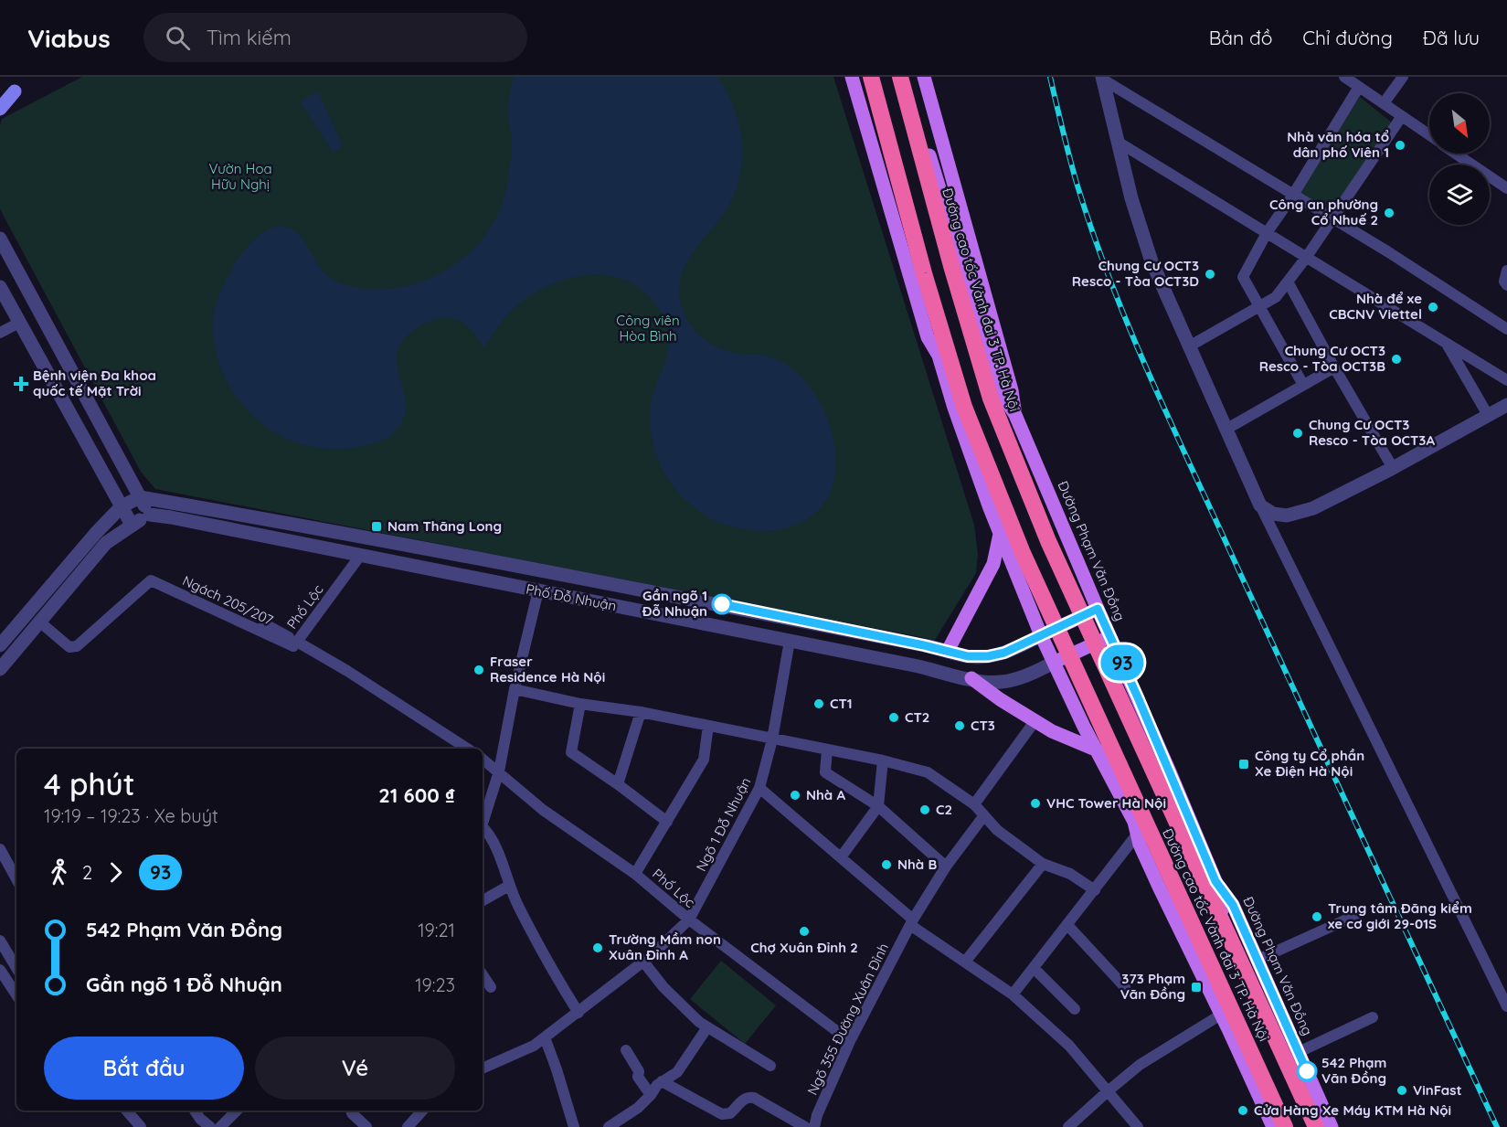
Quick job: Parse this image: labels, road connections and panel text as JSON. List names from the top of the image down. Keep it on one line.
{"streets":{"highway":["Đường cao tốc Vành đai 3 TP. Hà Nội"],"main road":["Đường Phạm Văn Đồng"],"street":["Phố Đỗ Nhuận","Ngách 205/207","Phố Lộc","Ngõ 1 Đỗ Nhuận","Ngõ 355 Đường Xuân Đỉnh"]},"crossings":[["Phố Đỗ Nhuận","Phố Lộc"],["Phố Đỗ Nhuận","Ngõ 1 Đỗ Nhuận"],["Ngách 205/207","Phố Lộc"],["Phố Lộc","Ngõ 1 Đỗ Nhuận"],["Phố Lộc","Ngõ 355 Đường Xuân Đỉnh"]],"parks":["Vườn Hoa Hữu Nghị","Công viên Hòa Bình"],"places":{"other":["Nhà văn hóa tổ dân phố Viên 1","Công an phường Cổ Nhuế 2","Chung Cư OCT3 Resco - Tòa OCT3D","Nhà để xe CBCNV Viettel","Chung Cư OCT3 Resco - Tòa OCT3B","Chung Cư OCT3 Resco - Tòa OCT3A","Gần ngõ 1 Đỗ Nhuận","Fraser Residence Hà Nội","CT1","CT2","CT3","Nhà A","VHC Tower Hà Nội","C2","Nhà B","Trung tâm Đăng kiểm xe cơ giới 29-01S","Chợ Xuân Đỉnh 2","Trường Mầm non Xuân Đỉnh A","542 Phạm Văn Đồng","VinFast","Cửa Hàng Xe Máy KTM Hà Nội"],"health":["Bệnh viện Đa khoa quốc tế Mặt Trời"],"transit":["Nam Thăng Long","Công ty Cổ phần Xe Điện Hà Nội","373 Phạm Văn Đồng"]},"lines":["bus line 93"],"north":"bottom right","page":{"header":"Viabus","search":"Tìm kiếm","nav":["Bản đồ","Chỉ đường","Đã lưu"],"on_map":"93","heading":["4 phút","19:19 – 19:23 · Xe buýt","21 600 ₫"],"legs":["2","93"],"list":[{"name":"542 Phạm Văn Đồng","value":"19:21"},{"name":"Gần ngõ 1 Đỗ Nhuận","value":"19:23"}],"buttons":["Bắt đầu","Vé"]}}
